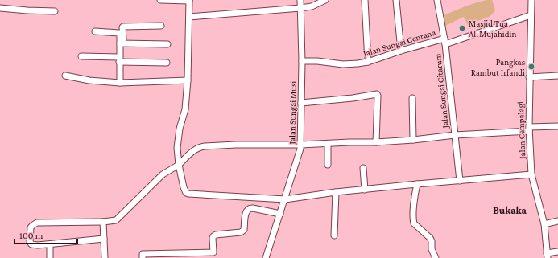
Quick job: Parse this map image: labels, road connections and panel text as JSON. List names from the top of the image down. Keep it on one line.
{"streets":{"street":["Jalan Sungai Cenrana","Jalan Sungai Citarum","Jalan Sungai Musi","Jalan Cempalagi"]},"crossings":[["Jalan Sungai Cenrana","Jalan Sungai Citarum"],["Jalan Sungai Cenrana","Jalan Sungai Musi"],["Jalan Sungai Cenrana","Jalan Cempalagi"]],"districts":["Bukaka"],"places":["Masjid Tua Al-Mujahidin","Pangkas Rambut Irfandi"],"scale_bar":"100 m"}
